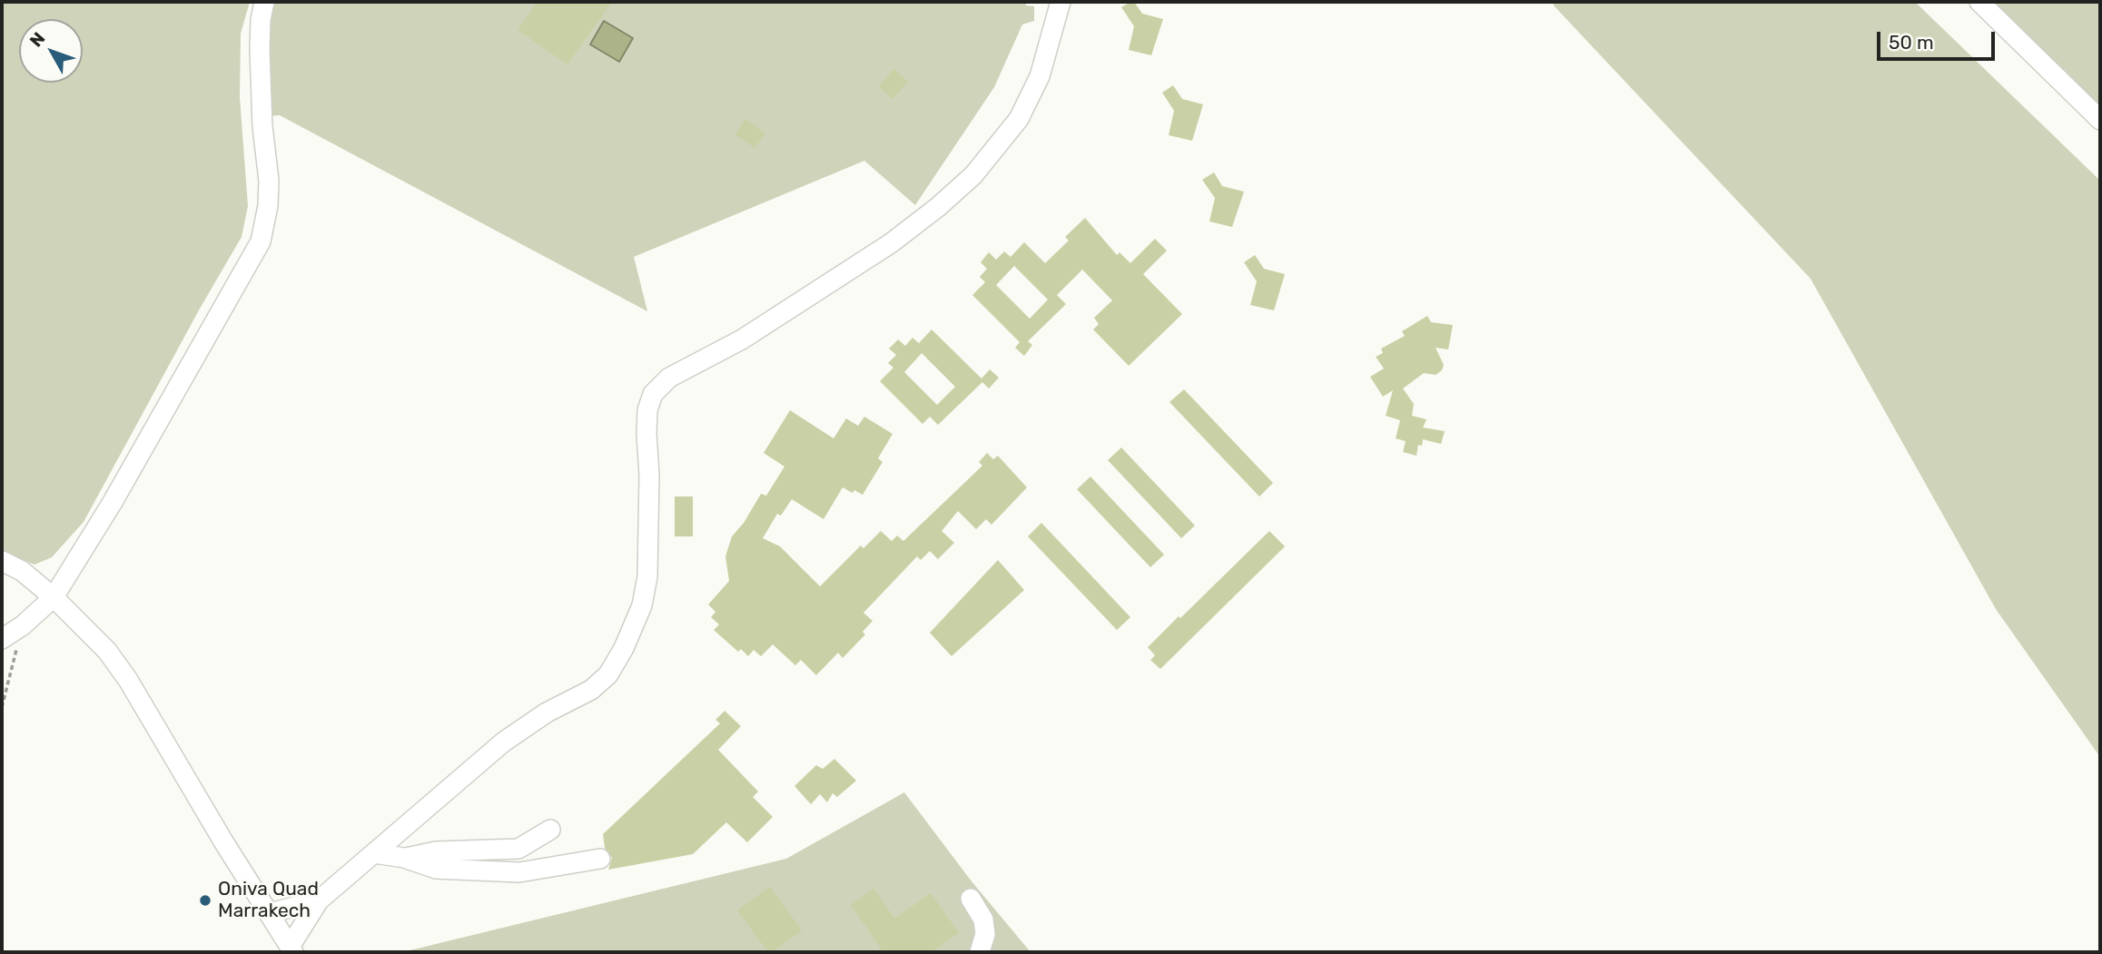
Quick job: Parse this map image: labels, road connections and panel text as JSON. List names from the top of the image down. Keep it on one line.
{"places":["Oniva Quad Marrakech"],"scale_bar":"50 m","north":"top left"}
